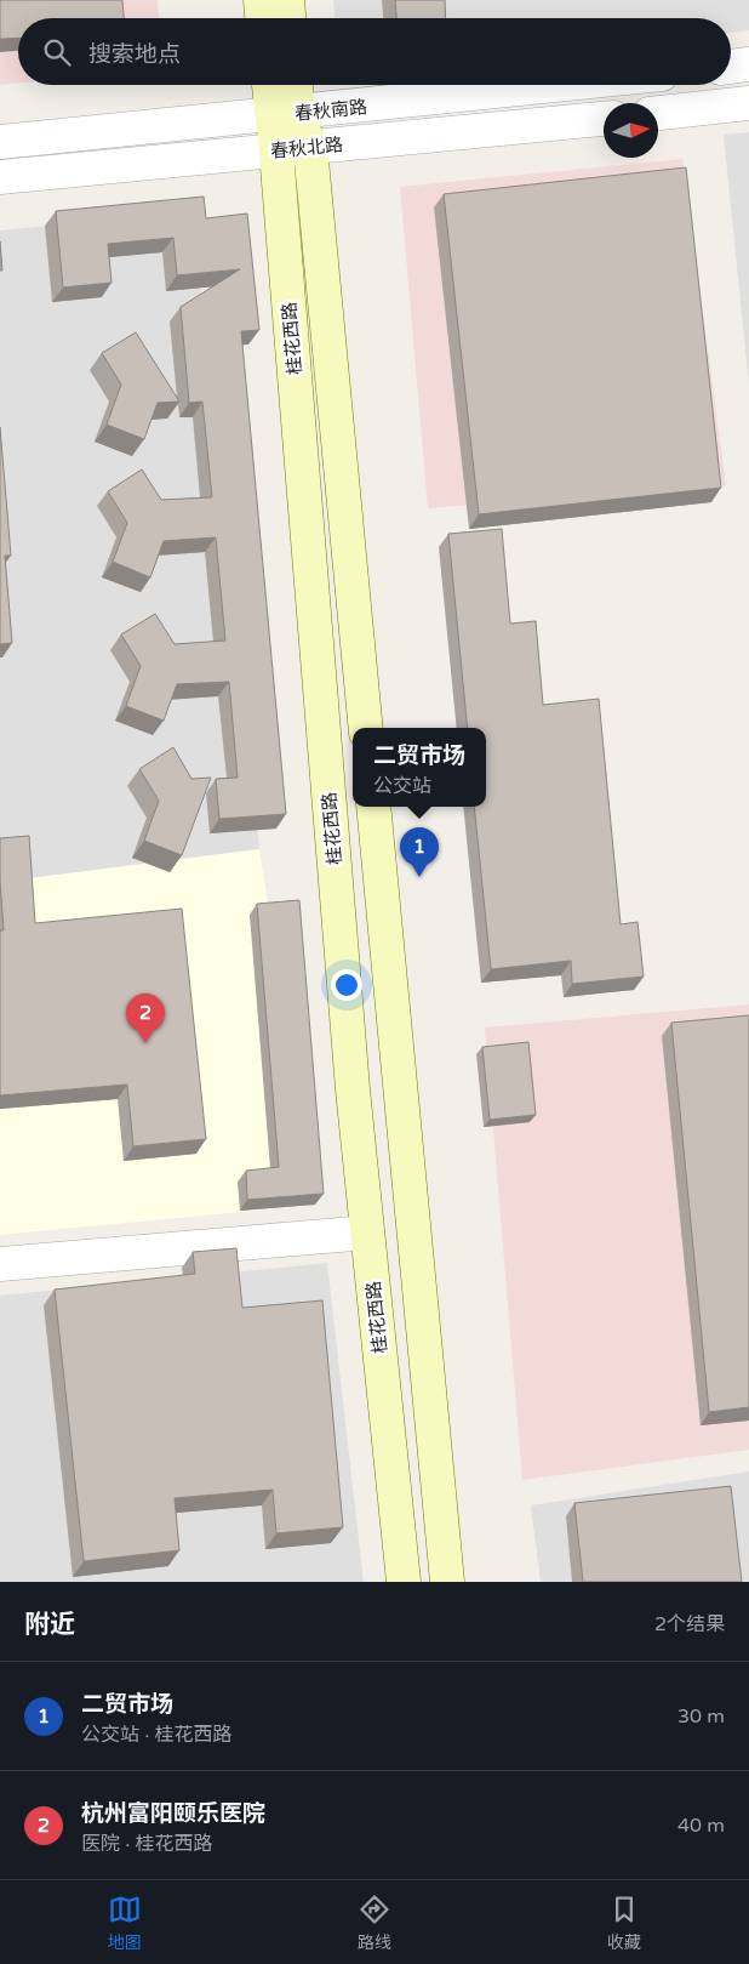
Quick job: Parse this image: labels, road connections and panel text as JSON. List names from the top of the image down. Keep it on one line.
{"streets":{"main road":["桂花西路"],"street":["春秋南路","春秋北路"]},"crossings":[["春秋南路","桂花西路"],["春秋北路","桂花西路"]],"north":"right","page":{"search":"搜索地点","popup":["二贸市场","公交站"],"pins":["1","2"],"heading":["附近","2个结果"],"list":[{"mark":"1","name":"二贸市场","note":"公交站 · 桂花西路","value":"30 m"},{"mark":"2","name":"杭州富阳颐乐医院","note":"医院 · 桂花西路","value":"40 m"}],"nav":["地图","路线","收藏"]}}
